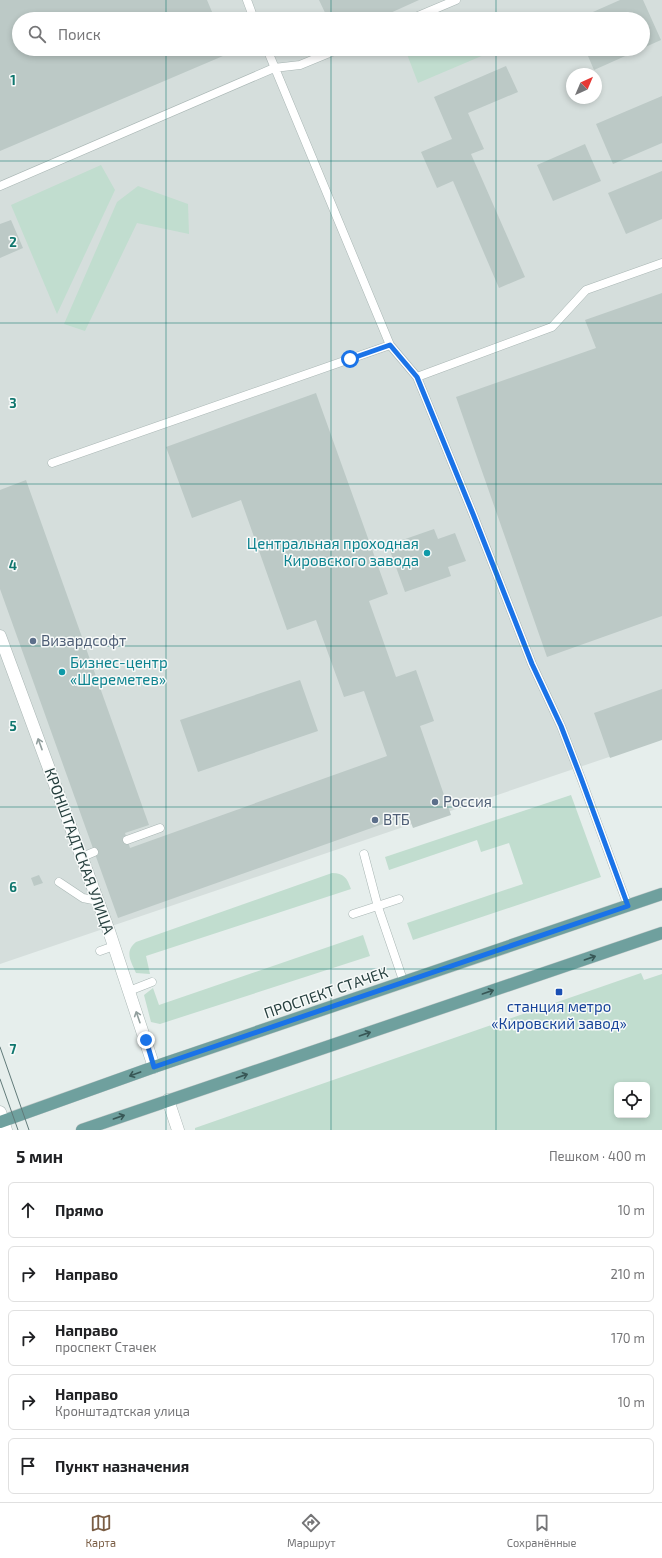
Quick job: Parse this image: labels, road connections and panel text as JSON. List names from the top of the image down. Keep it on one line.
{"streets":{"main road":["ПРОСПЕКТ СТАЧЕК"],"street":["КРОНШТАДТСКАЯ УЛИЦА"]},"crossings":[["КРОНШТАДТСКАЯ УЛИЦА","ПРОСПЕКТ СТАЧЕК"]],"one_way":["КРОНШТАДТСКАЯ УЛИЦА"],"places":{"other":["Центральная проходная Кировского завода","Визардсофт","Бизнес-центр «Шереметев»","Россия","ВТБ"],"transit":["станция метро «Кировский завод»"]},"north":"top right","page":{"search":"Поиск","heading":["5 мин","Пешком · 400 m"],"list":[["Прямо","10 m"],["Направо","210 m"],["Направо","проспект Стачек","170 m"],["Направо","Кронштадтская улица","10 m"],"Пункт назначения"],"nav":["Карта","Маршрут","Сохранённые"]},"grid":{"rows":["1","2","3","4","5","6","7"]}}
